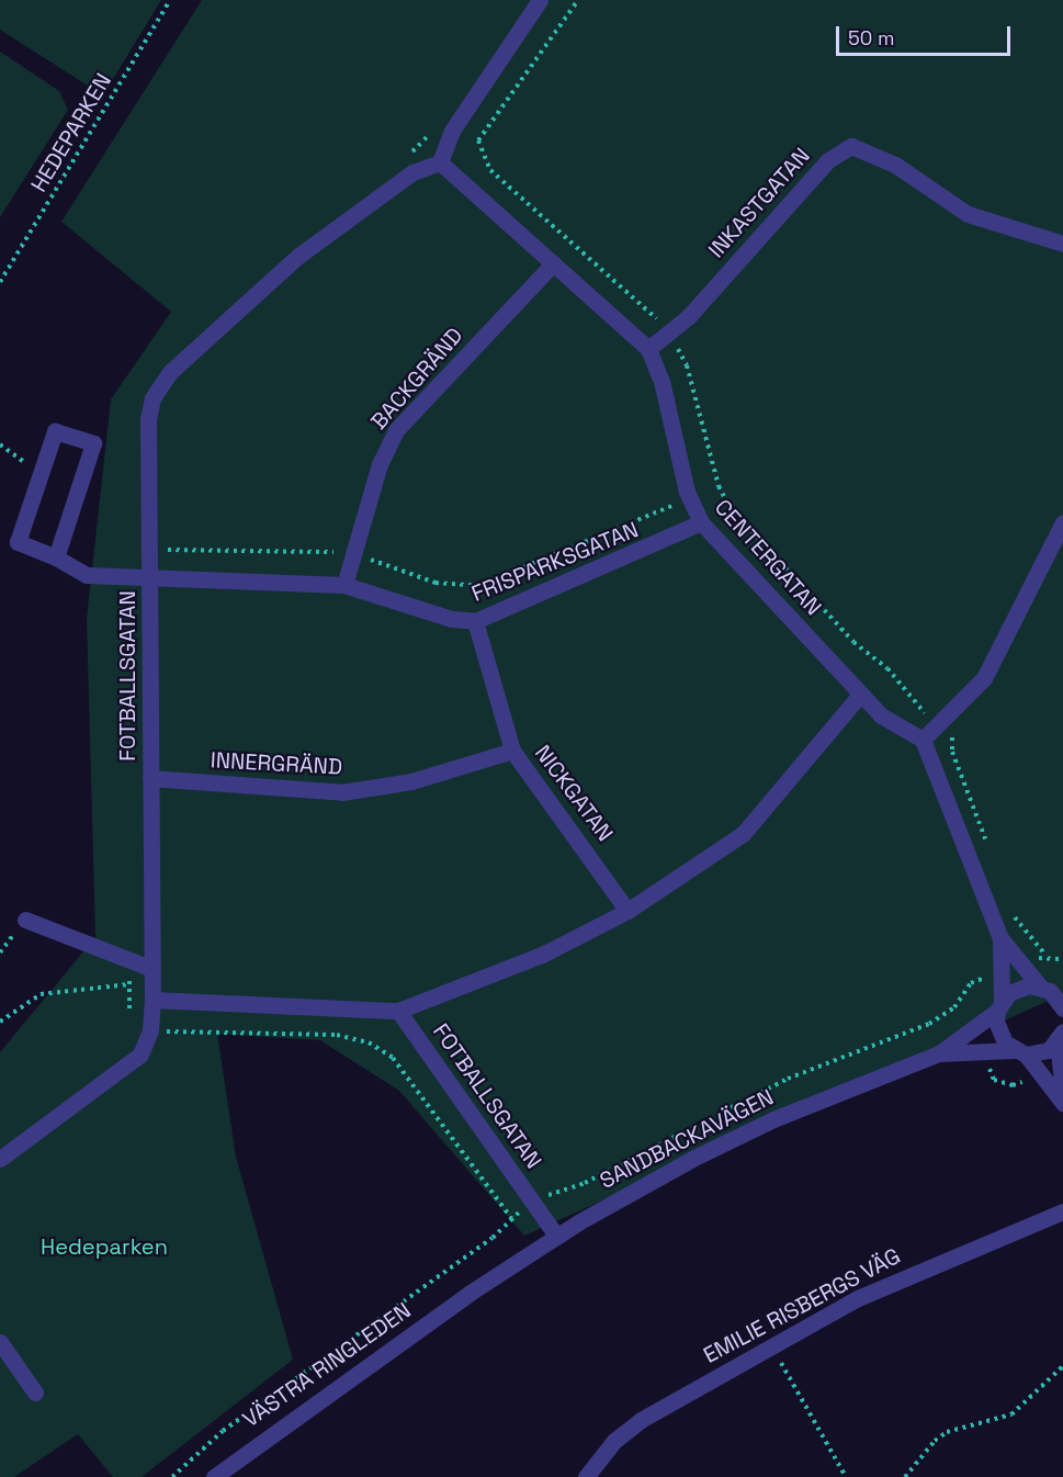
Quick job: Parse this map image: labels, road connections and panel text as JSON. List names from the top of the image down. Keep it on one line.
{"streets":{"street":["INKASTGATAN","BACKGRÄND","CENTERGATAN","FRISPARKSGATAN","FOTBALLSGATAN","INNERGRÄND","NICKGATAN","SANDBACKAVÄGEN","EMILIE RISBERGS VÄG","VÄSTRA RINGLEDEN"],"path":["HEDEPARKEN"]},"crossings":[["INKASTGATAN","CENTERGATAN"],["BACKGRÄND","CENTERGATAN"],["BACKGRÄND","FRISPARKSGATAN"],["CENTERGATAN","FRISPARKSGATAN"],["CENTERGATAN","FOTBALLSGATAN"],["FRISPARKSGATAN","FOTBALLSGATAN"],["FRISPARKSGATAN","NICKGATAN"],["FOTBALLSGATAN","INNERGRÄND"],["FOTBALLSGATAN","SANDBACKAVÄGEN"],["INNERGRÄND","NICKGATAN"],["SANDBACKAVÄGEN","VÄSTRA RINGLEDEN"]],"parks":["Hedeparken"],"scale_bar":"50 m"}
